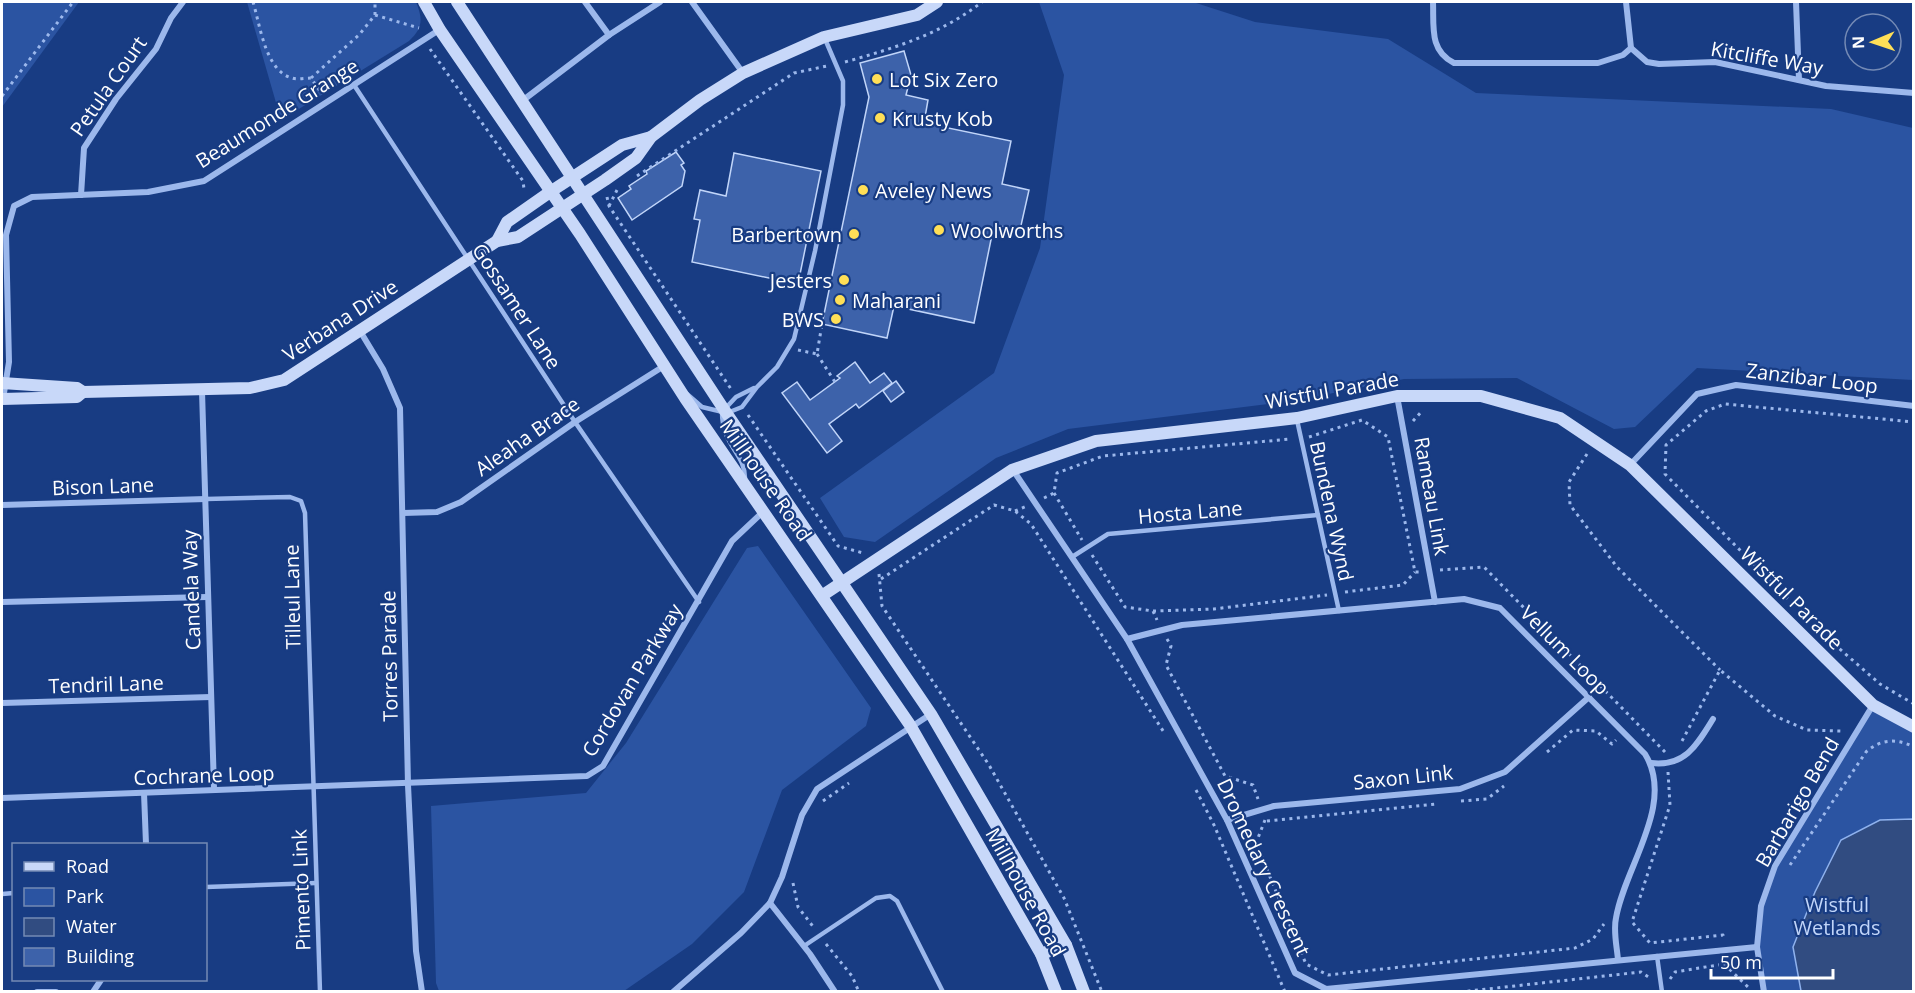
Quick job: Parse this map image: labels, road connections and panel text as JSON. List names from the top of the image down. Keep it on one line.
{"streets":{"street":["Kitcliffe Way","Petula Court","Beaumonde Grange","Verbana Drive","Zanzibar Loop","Wistful Parade","Aleaha Brace","Millhouse Road","Bison Lane","Rameau Link","Candela Way","Vellum Loop","Torres Parade","Cordovan Parkway","Tendril Lane","Cochrane Loop","Saxon Link","Barbarigo Bend","Dromedary Crescent"],"lane":["Gossamer Lane","Bundena Wynd","Hosta Lane","Tilleul Lane","Pimento Link"]},"crossings":[["Petula Court","Beaumonde Grange"],["Beaumonde Grange","Gossamer Lane"],["Beaumonde Grange","Verbana Drive"],["Beaumonde Grange","Millhouse Road"],["Gossamer Lane","Verbana Drive"],["Gossamer Lane","Aleaha Brace"],["Gossamer Lane","Cordovan Parkway"],["Verbana Drive","Millhouse Road"],["Verbana Drive","Candela Way"],["Verbana Drive","Torres Parade"],["Zanzibar Loop","Wistful Parade"],["Wistful Parade","Millhouse Road"],["Wistful Parade","Rameau Link"],["Wistful Parade","Bundena Wynd"],["Wistful Parade","Barbarigo Bend"],["Wistful Parade","Dromedary Crescent"],["Aleaha Brace","Millhouse Road"],["Aleaha Brace","Torres Parade"],["Millhouse Road","Cordovan Parkway"],["Bison Lane","Candela Way"],["Bison Lane","Tilleul Lane"],["Rameau Link","Vellum Loop"],["Bundena Wynd","Hosta Lane"],["Bundena Wynd","Vellum Loop"],["Hosta Lane","Dromedary Crescent"],["Candela Way","Tilleul Lane"],["Candela Way","Tendril Lane"],["Candela Way","Cochrane Loop"],["Tilleul Lane","Cochrane Loop"],["Tilleul Lane","Pimento Link"],["Vellum Loop","Saxon Link"],["Vellum Loop","Dromedary Crescent"],["Torres Parade","Cordovan Parkway"],["Torres Parade","Cochrane Loop"],["Cordovan Parkway","Cochrane Loop"],["Cochrane Loop","Pimento Link"],["Saxon Link","Dromedary Crescent"],["Barbarigo Bend","Dromedary Crescent"]],"parks":["Wistful Wetlands"],"places":["Lot Six Zero","Krusty Kob","Aveley News","Woolworths","Barbertown","Jesters","Maharani","BWS"],"legend":["Road","Park","Water","Building"],"scale_bar":"50 m","north":"left"}
